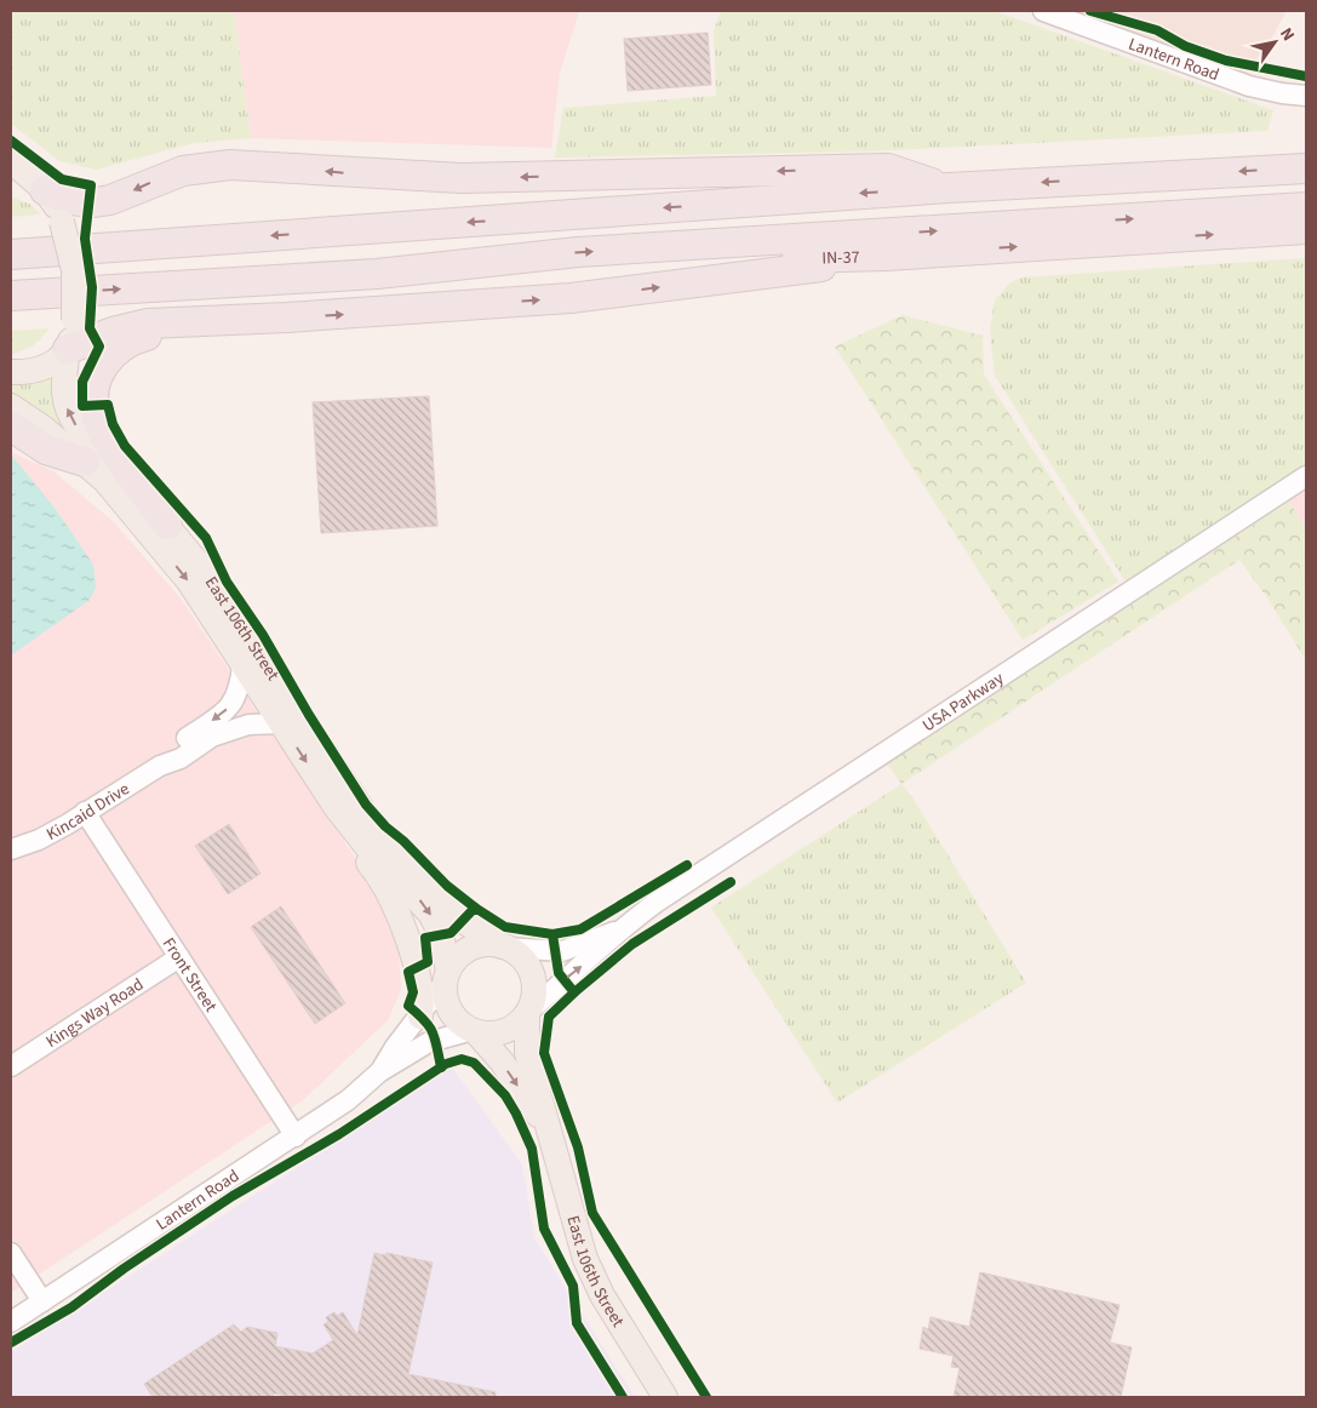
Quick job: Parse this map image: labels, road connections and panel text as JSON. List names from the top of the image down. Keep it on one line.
{"streets":{"highway":["IN-37"],"main road":["East 106th Street"],"street":["Lantern Road","USA Parkway","Kincaid Drive","Front Street","Kings Way Road"]},"crossings":[["Lantern Road","East 106th Street"],["Lantern Road","USA Parkway"],["Lantern Road","Front Street"],["East 106th Street","USA Parkway"],["East 106th Street","Kincaid Drive"],["Kincaid Drive","Front Street"],["Front Street","Kings Way Road"]],"north":"top right"}
